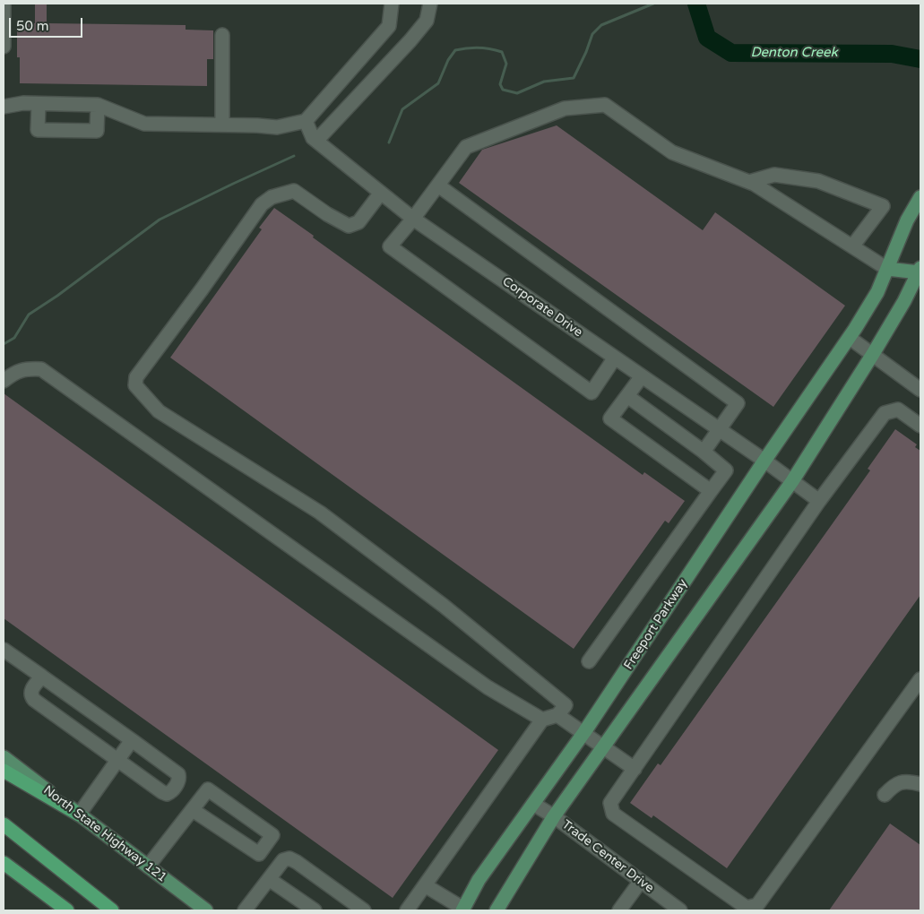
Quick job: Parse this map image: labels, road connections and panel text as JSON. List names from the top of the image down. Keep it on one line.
{"streets":{"main road":["Freeport Parkway","North State Highway 121"],"street":["Corporate Drive","Trade Center Drive"]},"crossings":[["Corporate Drive","Freeport Parkway"],["Freeport Parkway","Trade Center Drive"]],"water":["Denton Creek"],"scale_bar":"50 m"}
